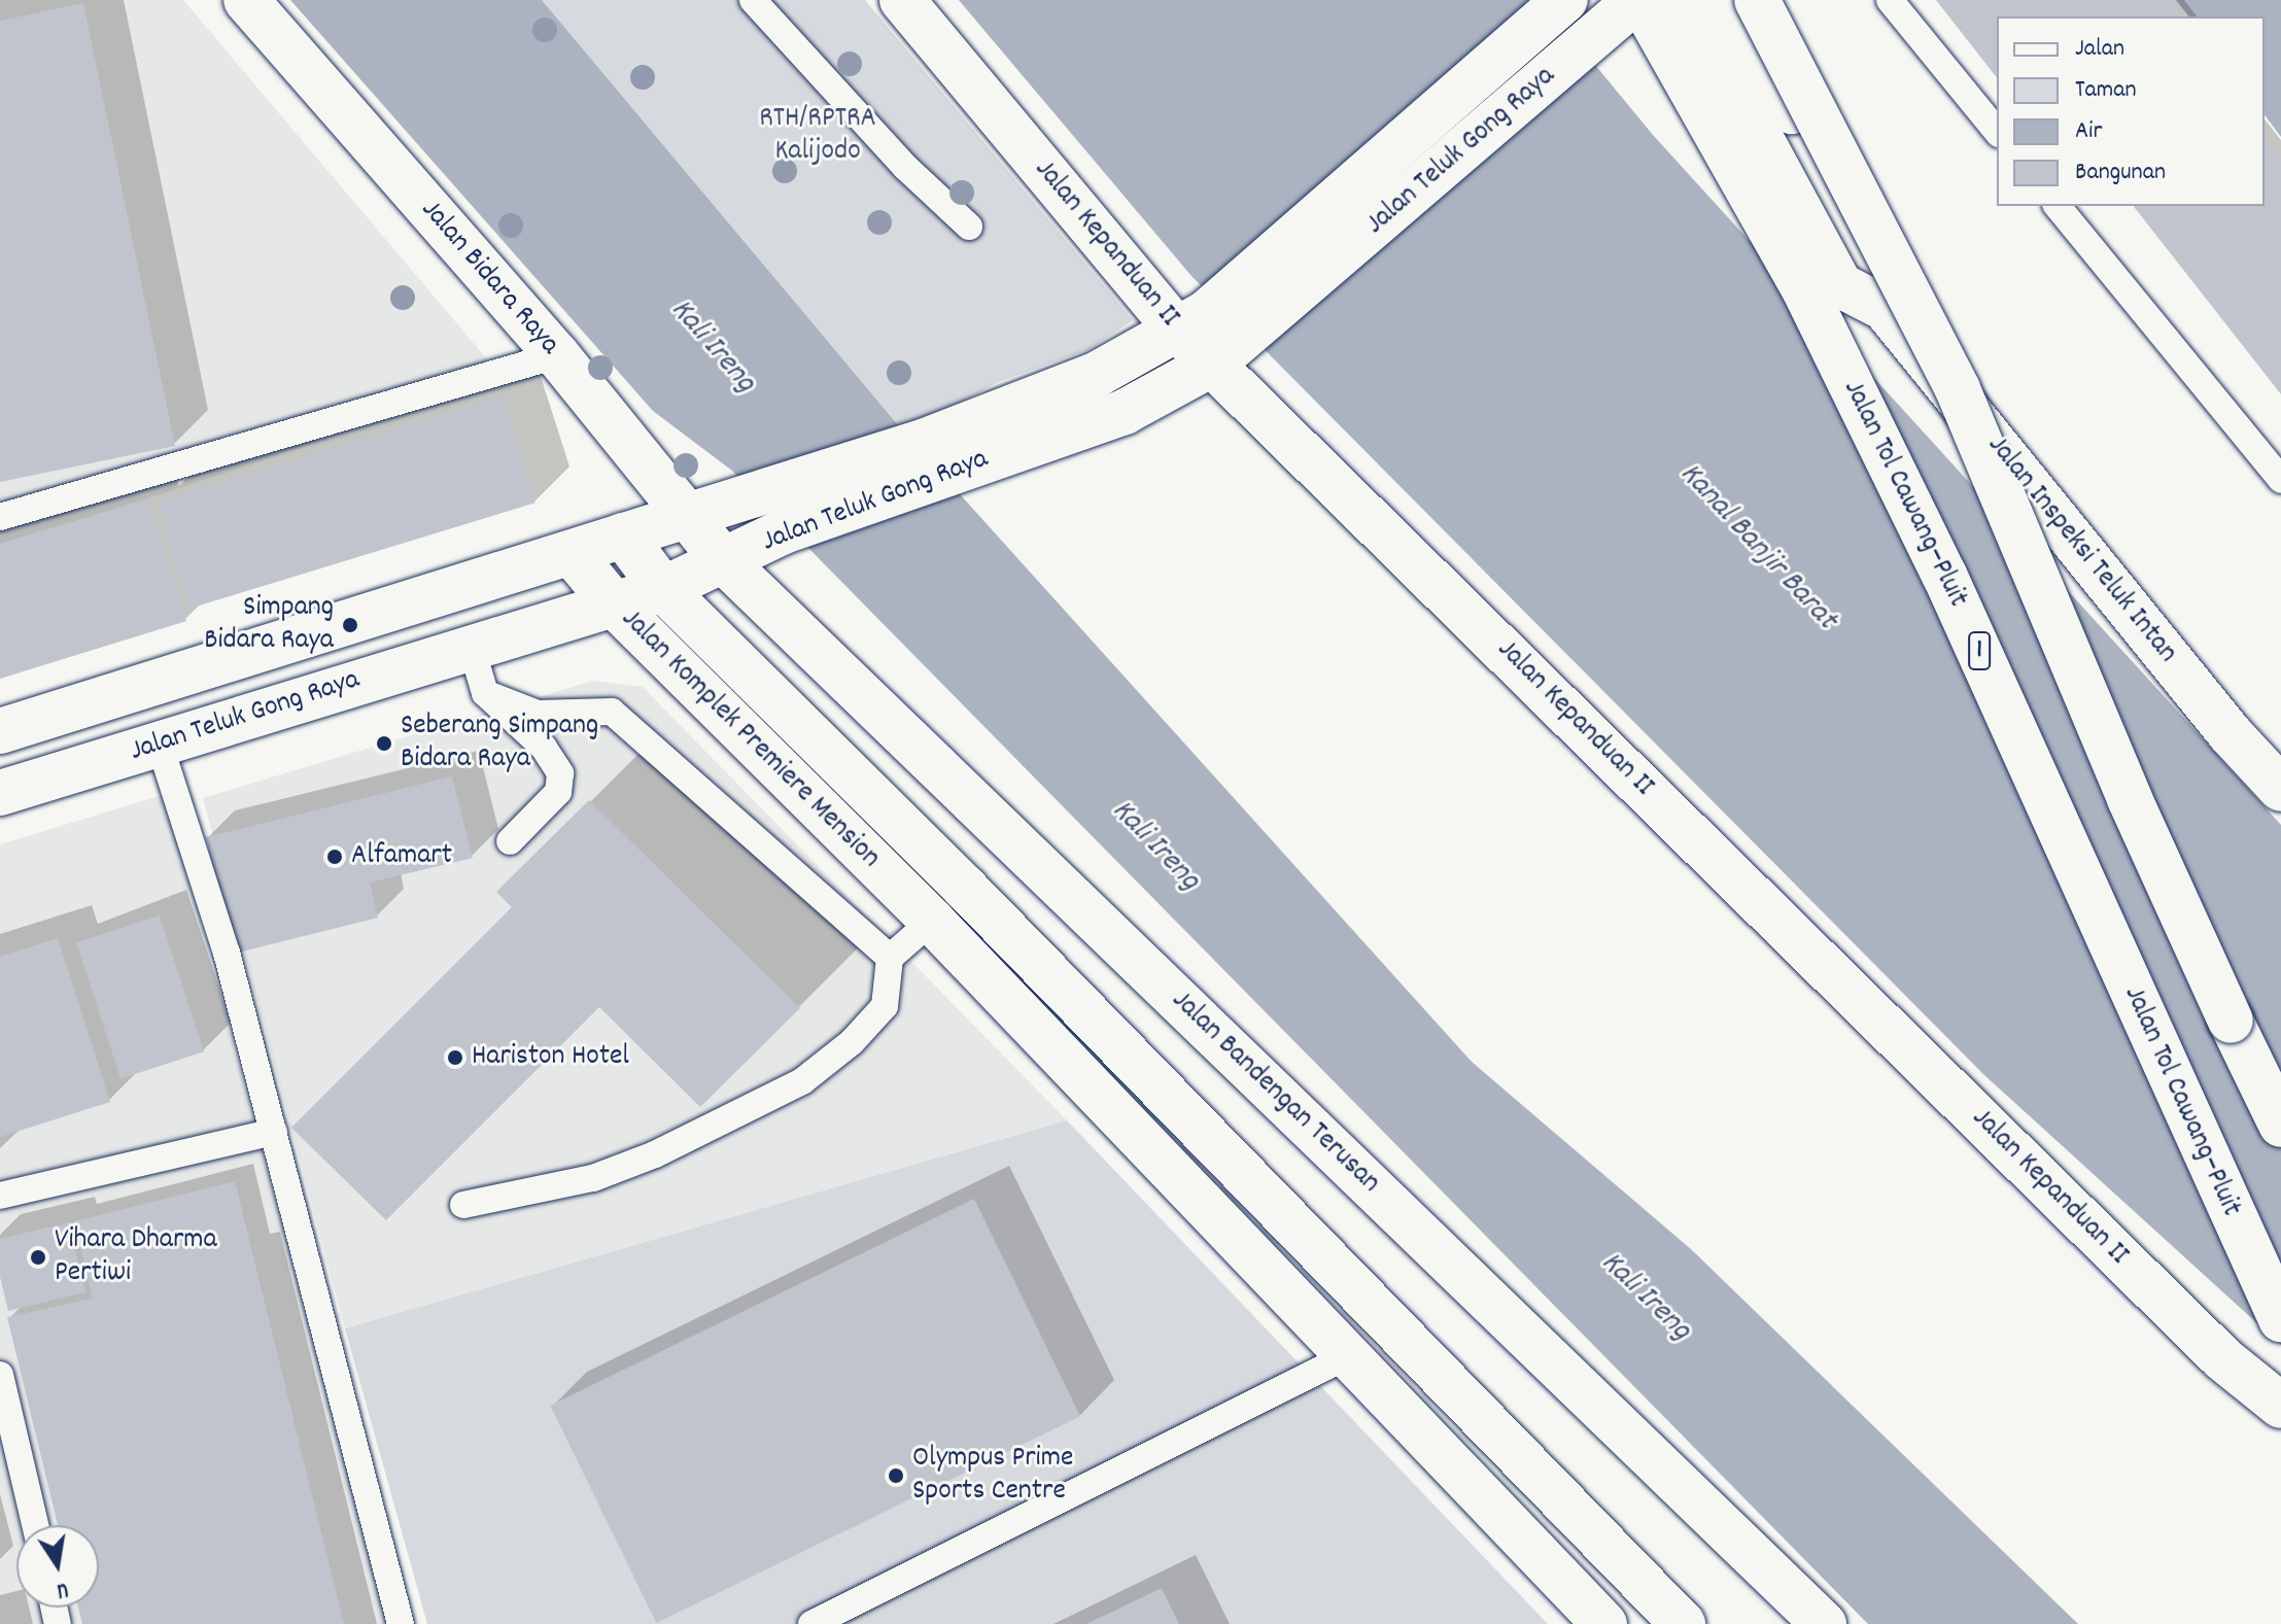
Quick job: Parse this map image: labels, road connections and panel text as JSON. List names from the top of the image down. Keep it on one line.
{"streets":{"main road":["Jalan Teluk Gong Raya","Jalan Kepanduan II","Jalan Bidara Raya","Jalan Tol Cawang–Pluit","Jalan Inspeksi Teluk Intan","1","Jalan Komplek Premiere Mension","Jalan Bandengan Terusan"]},"crossings":[["Jalan Teluk Gong Raya","Jalan Kepanduan II"],["Jalan Teluk Gong Raya","Jalan Bidara Raya"],["Jalan Teluk Gong Raya","Jalan Tol Cawang–Pluit"],["Jalan Teluk Gong Raya","Jalan Komplek Premiere Mension"],["Jalan Teluk Gong Raya","Jalan Bandengan Terusan"],["Jalan Bidara Raya","Jalan Bandengan Terusan"]],"water":["Kali Ireng","Kanal Banjir Barat"],"parks":["RTH/RPTRA Kalijodo"],"places":["Simpang Bidara Raya","Seberang Simpang Bidara Raya","Alfamart","Hariston Hotel","Vihara Dharma Pertiwi","Olympus Prime Sports Centre"],"legend":["Jalan","Taman","Air","Bangunan"],"north":"bottom"}
